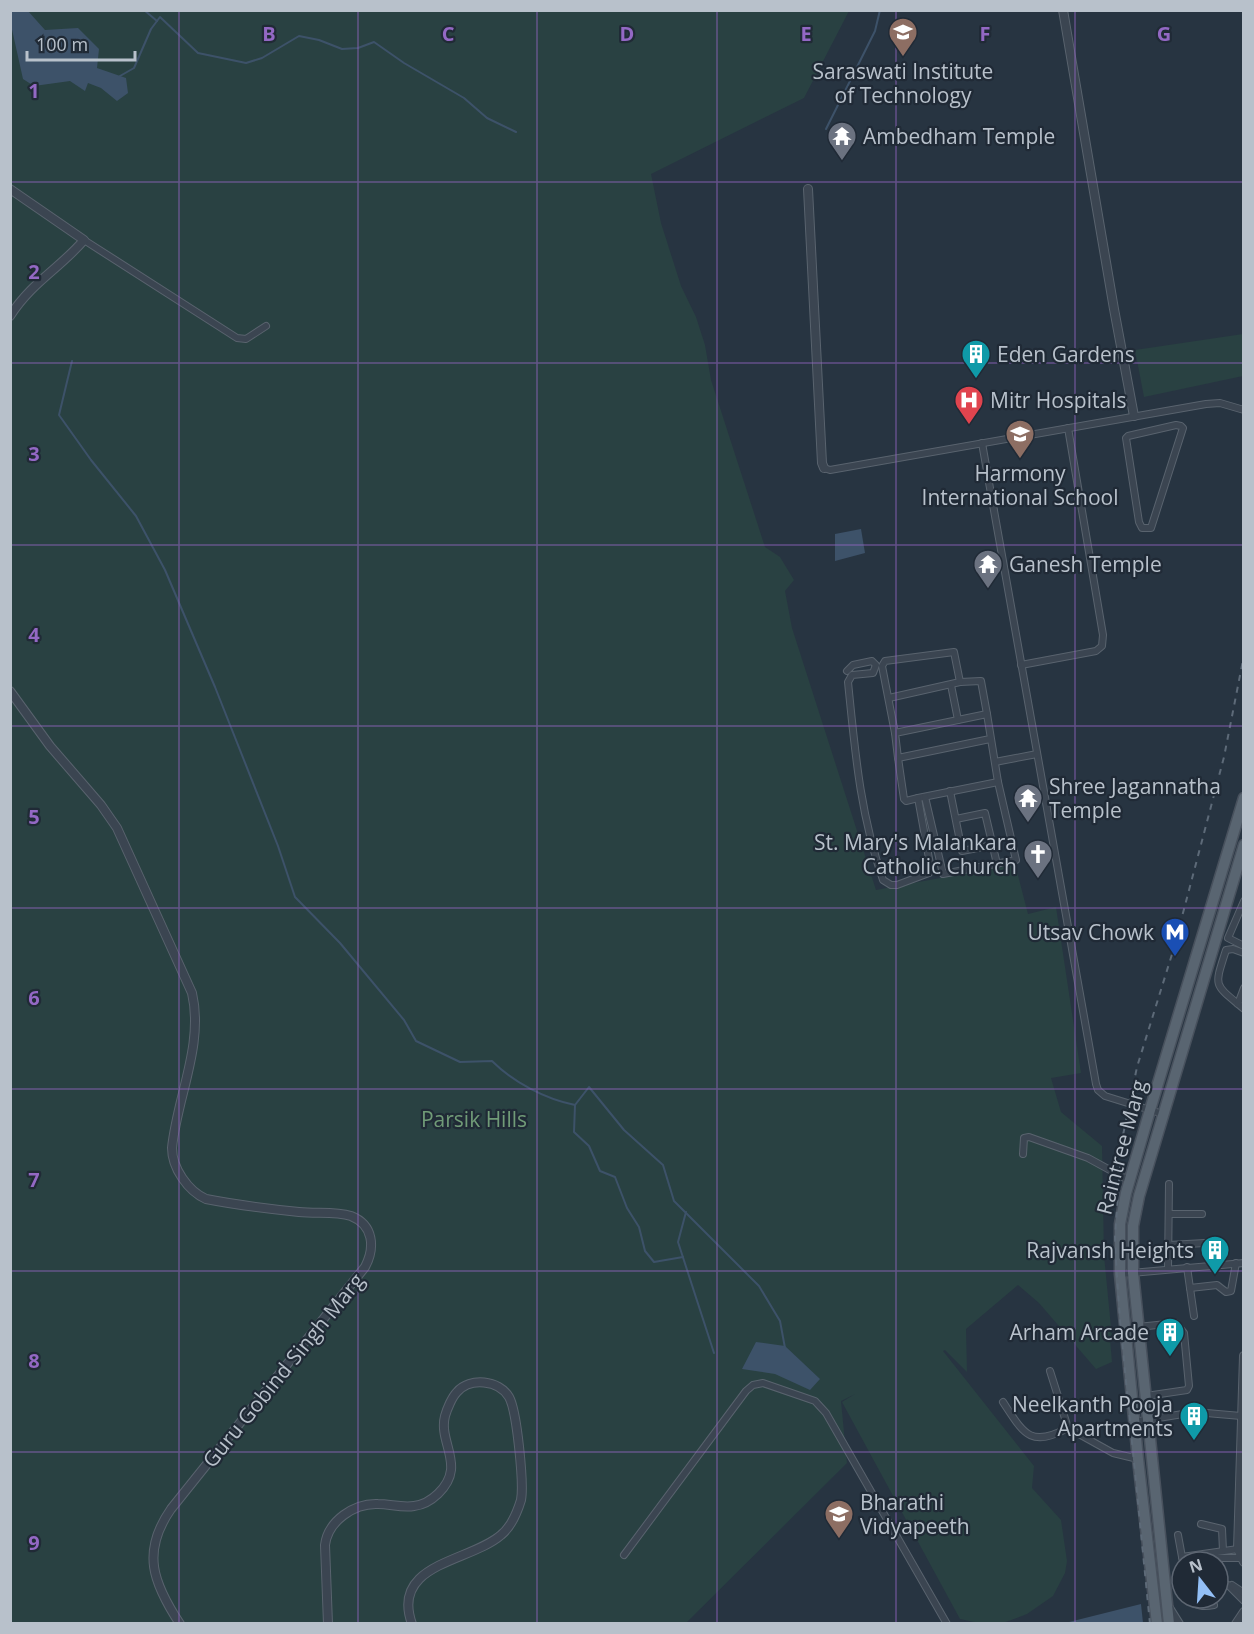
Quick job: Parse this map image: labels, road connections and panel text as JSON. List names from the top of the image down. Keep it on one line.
{"streets":{"main road":["Raintree Marg"],"street":["Guru Gobind Singh Marg"]},"parks":["Parsik Hills"],"places":{"school or university":["Saraswati Institute of Technology","Harmony International School","Bharathi Vidyapeeth"],"temple":["Ambedham Temple","Ganesh Temple","Shree Jagannatha Temple"],"building":["Eden Gardens","Rajvansh Heights","Arham Arcade","Neelkanth Pooja Apartments"],"hospital":["Mitr Hospitals"],"church":["St. Mary's Malankara Catholic Church"],"metro station":["Utsav Chowk"]},"scale_bar":"100 m","north":"top","grid":{"columns":["B","C","D","E","F","G"],"rows":["1","2","3","4","5","6","7","8","9"]}}
